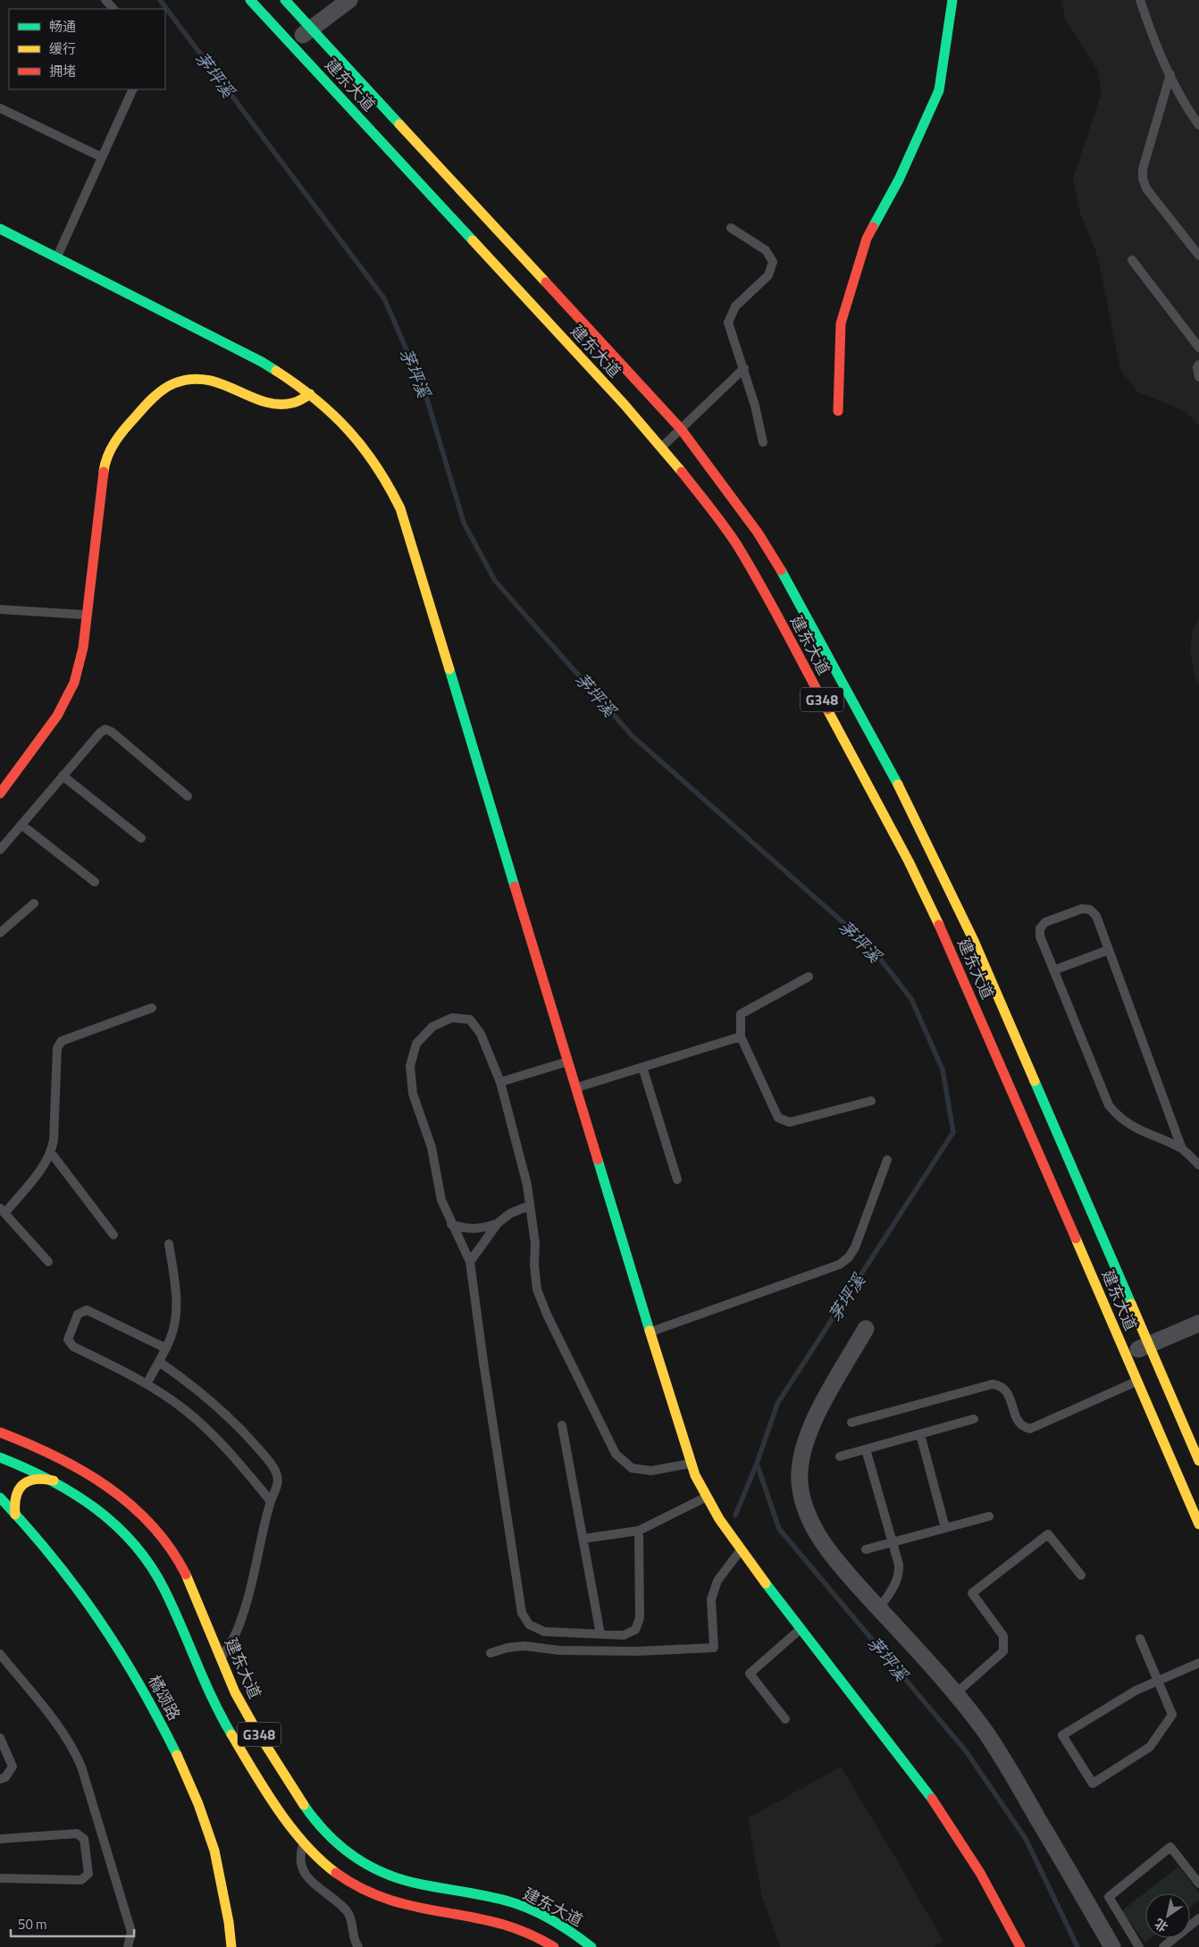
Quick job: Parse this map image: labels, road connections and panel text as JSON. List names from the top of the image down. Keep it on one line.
{"streets":{"main road":["建东大道","G348","橘颂路"]},"water":["茅坪溪"],"legend":["畅通","缓行","拥堵"],"scale_bar":"50 m","north":"bottom left"}
